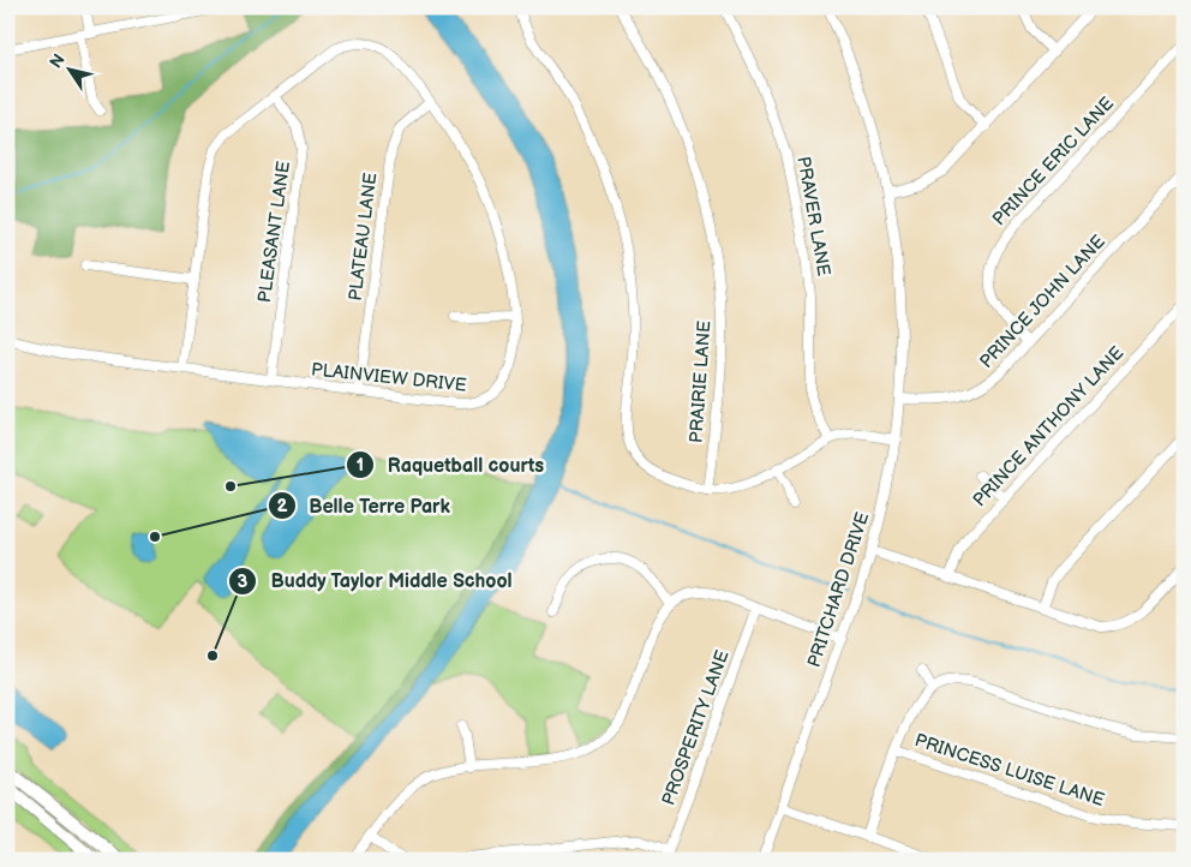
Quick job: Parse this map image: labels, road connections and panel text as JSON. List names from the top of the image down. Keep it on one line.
{"streets":{"street":["PRINCE ERIC LANE","PRAVER LANE","PLEASANT LANE","PLATEAU LANE","PRINCE JOHN LANE","PLAINVIEW DRIVE","PRAIRIE LANE","PRINCE ANTHONY LANE","PRITCHARD DRIVE","PROSPERITY LANE","PRINCESS LUISE LANE"]},"crossings":[["PRINCE ERIC LANE","PRINCE JOHN LANE"],["PLEASANT LANE","PLAINVIEW DRIVE"],["PLATEAU LANE","PLAINVIEW DRIVE"],["PRINCE JOHN LANE","PRITCHARD DRIVE"]],"places":["Raquetball courts","Belle Terre Park","Buddy Taylor Middle School"],"north":"top left"}
